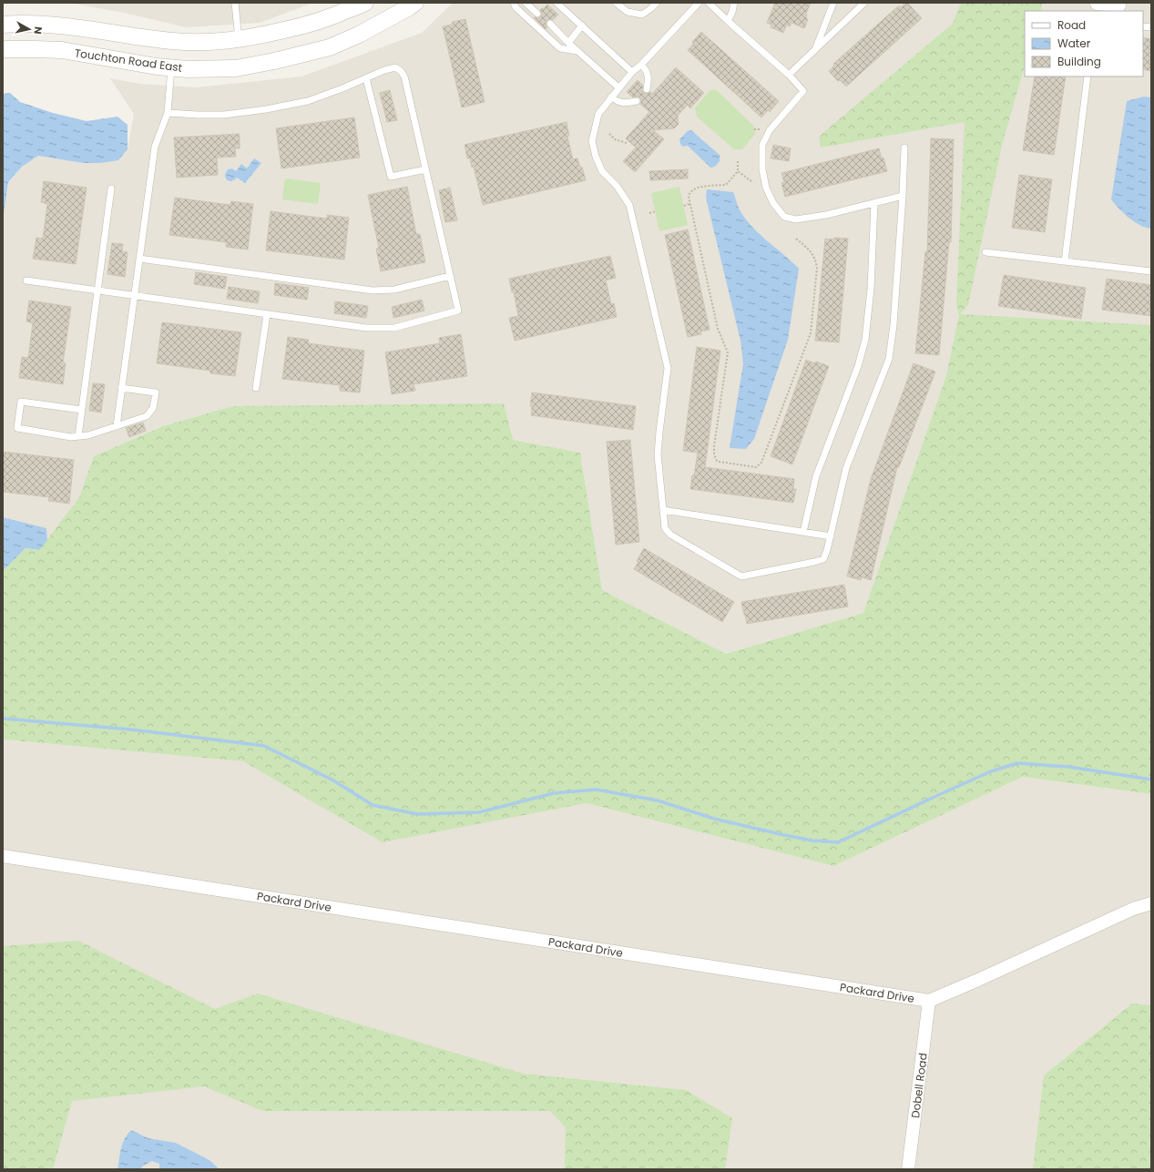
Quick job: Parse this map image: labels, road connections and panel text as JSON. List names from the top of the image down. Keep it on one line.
{"streets":{"street":["Touchton Road East","Packard Drive","Dobell Road"]},"crossings":[["Packard Drive","Dobell Road"]],"legend":["Road","Water","Building"],"north":"right"}
